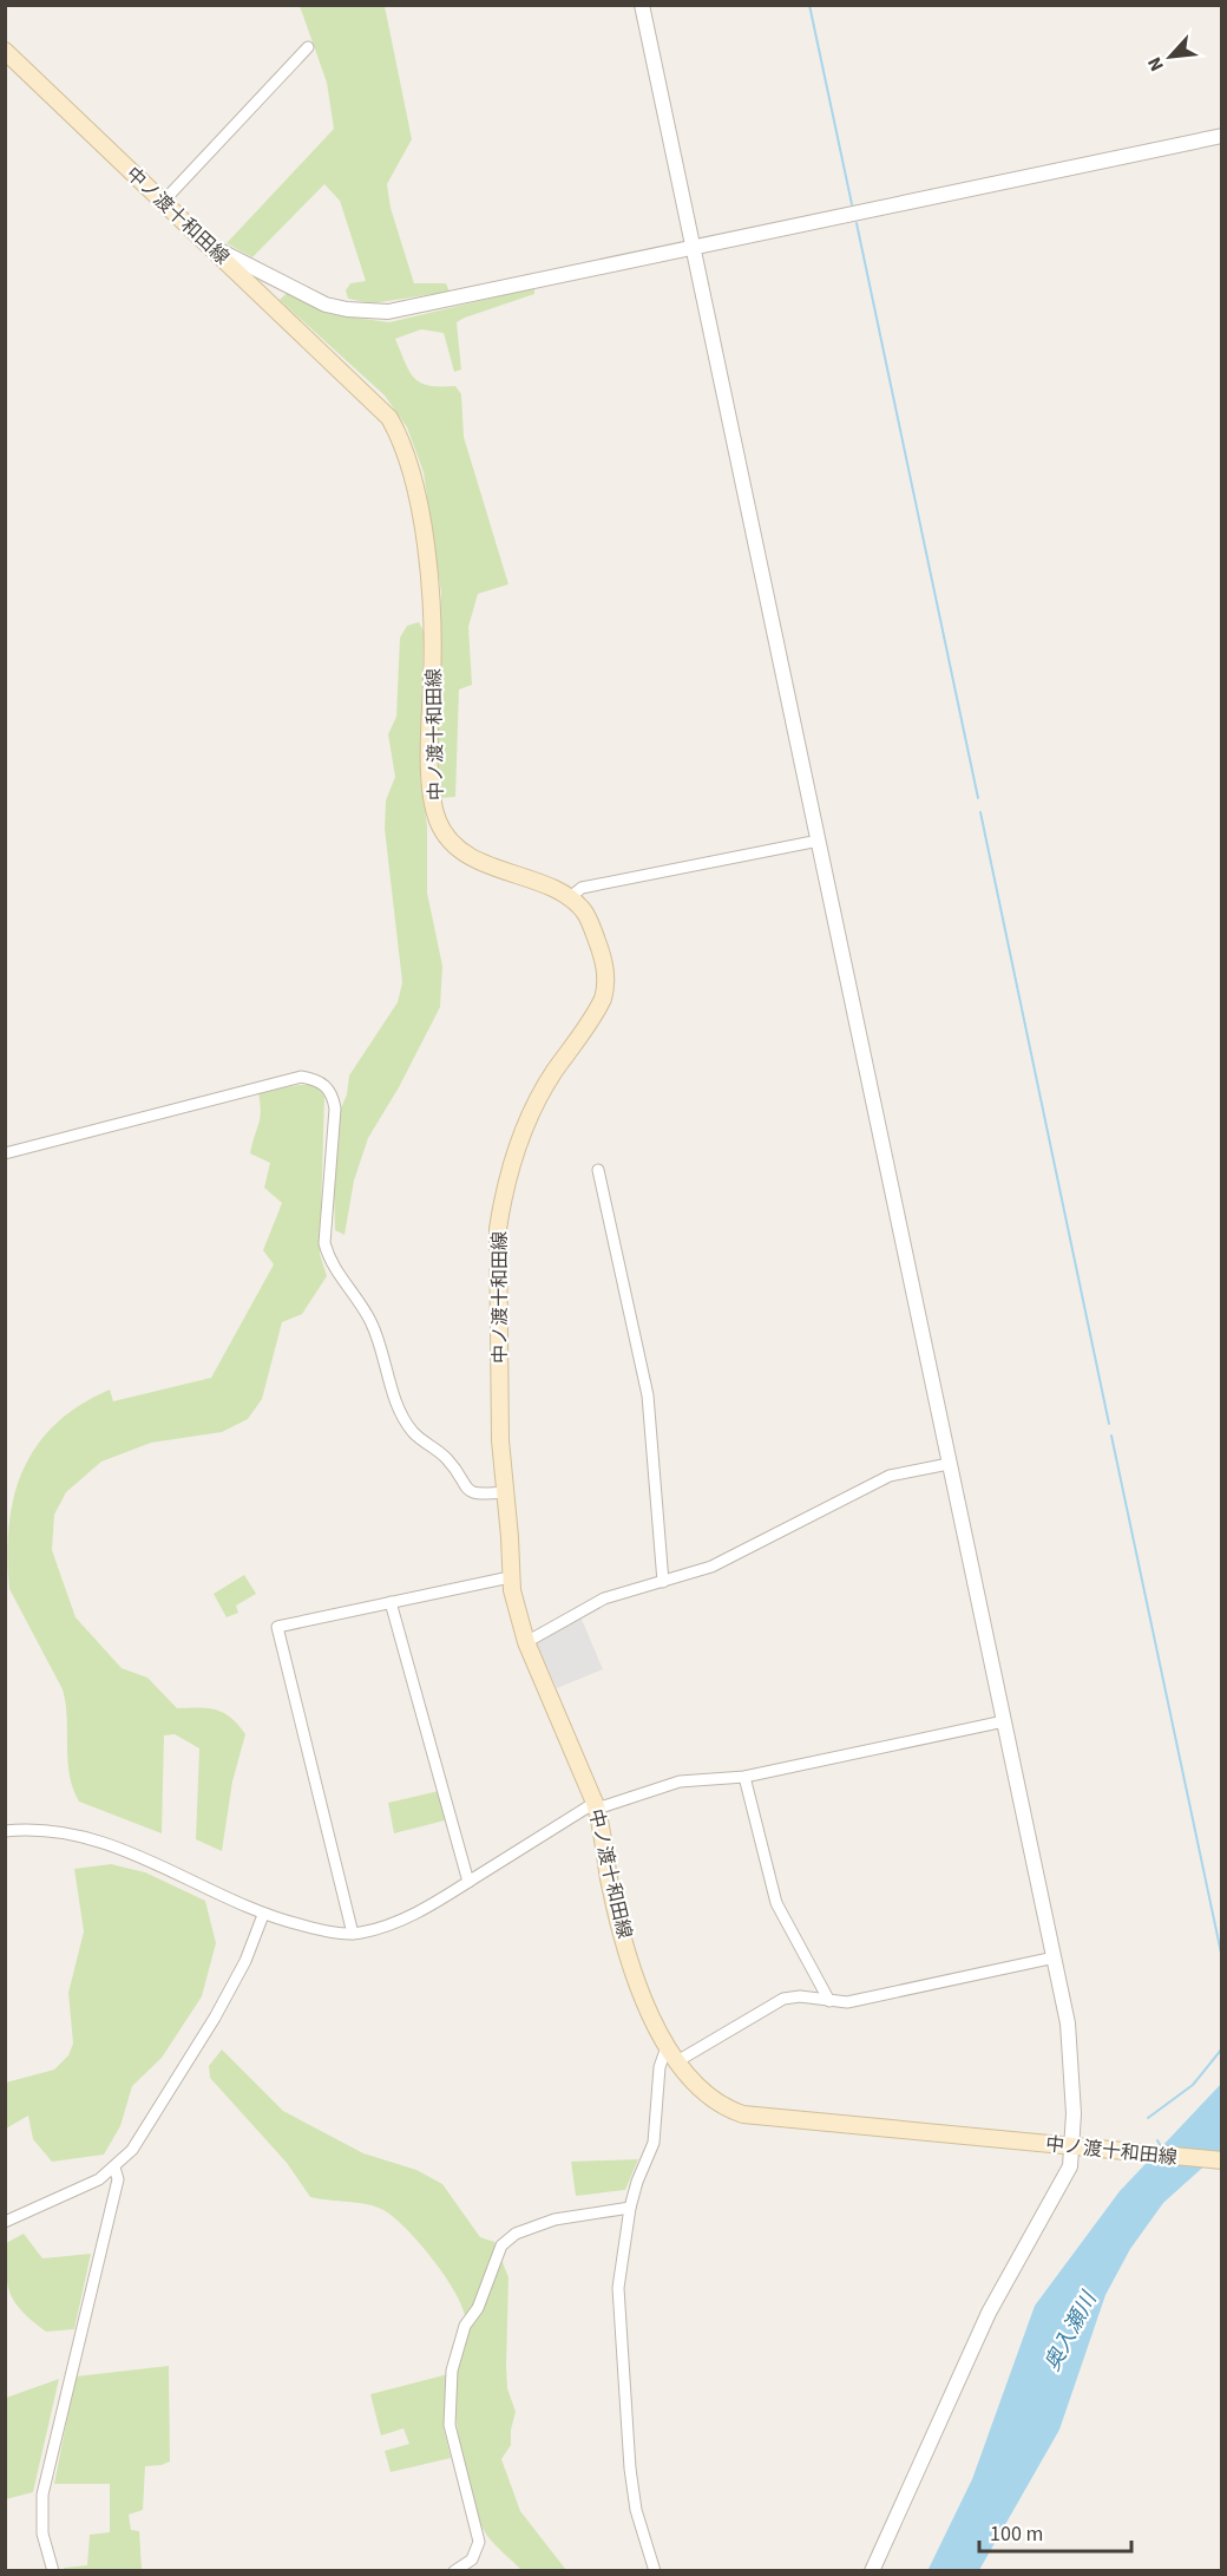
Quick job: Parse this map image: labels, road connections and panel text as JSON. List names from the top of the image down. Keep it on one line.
{"streets":{"main road":["中ノ渡十和田線"]},"water":["奥入瀬川"],"scale_bar":"100 m","north":"bottom left"}
